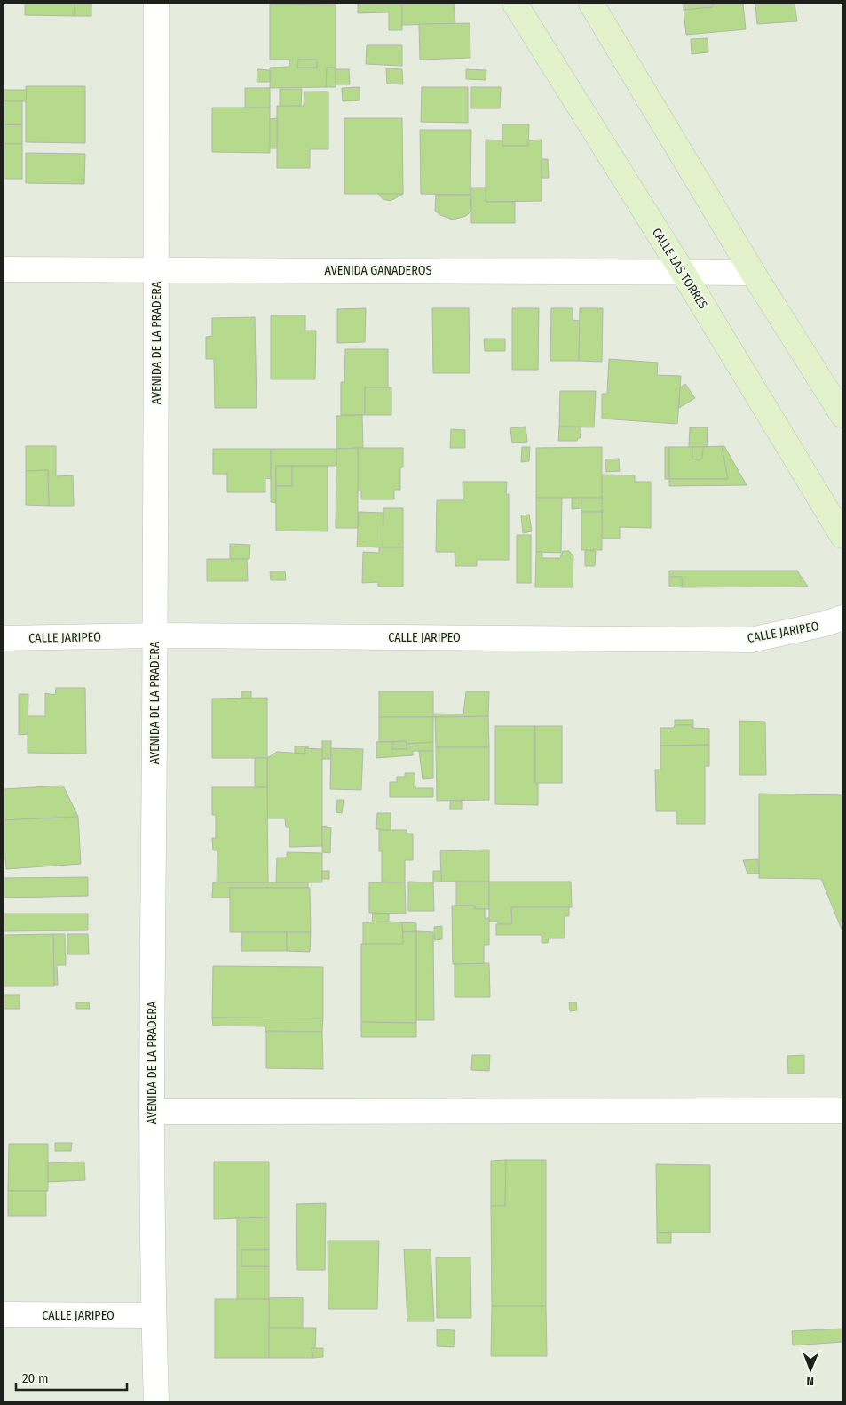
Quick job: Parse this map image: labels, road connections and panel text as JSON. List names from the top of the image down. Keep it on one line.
{"streets":{"street":["CALLE LAS TORRES","AVENIDA GANADEROS","AVENIDA DE LA PRADERA","CALLE JARIPEO"]},"crossings":[["CALLE LAS TORRES","AVENIDA GANADEROS"],["AVENIDA GANADEROS","AVENIDA DE LA PRADERA"],["AVENIDA DE LA PRADERA","CALLE JARIPEO"]],"scale_bar":"20 m","north":"bottom"}
